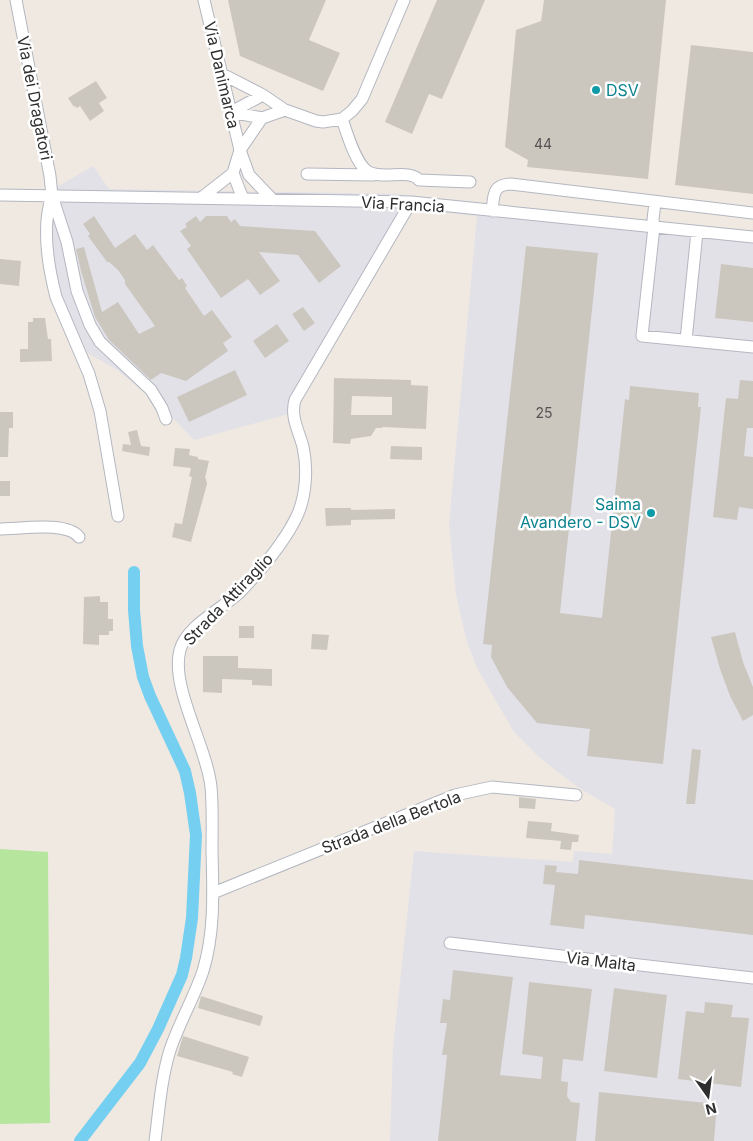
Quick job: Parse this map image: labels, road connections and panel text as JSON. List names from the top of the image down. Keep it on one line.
{"streets":{"street":["Via Danimarca","Via dei Dragatori","Via Francia","Strada Attiraglio","Strada della Bertola","Via Malta"]},"crossings":[["Via Danimarca","Via Francia"],["Via dei Dragatori","Via Francia"],["Via Francia","Strada Attiraglio"],["Strada Attiraglio","Strada della Bertola"]],"places":["DSV","Saima Avandero - DSV"],"house_numbers":["44","25"],"north":"bottom"}
